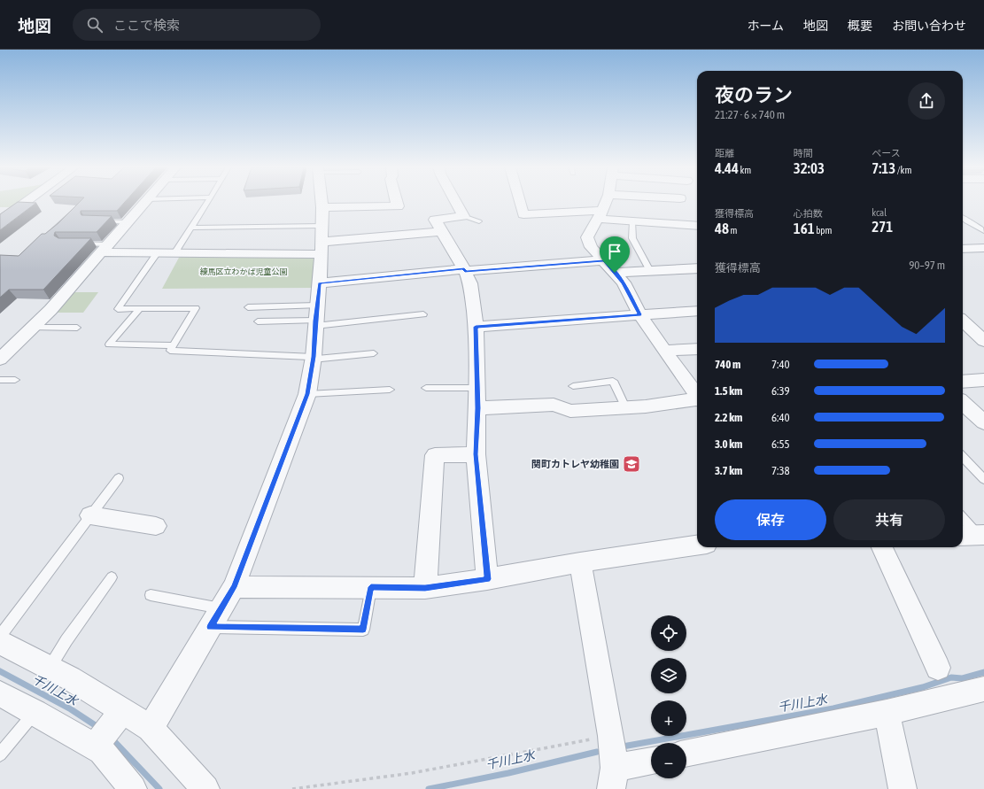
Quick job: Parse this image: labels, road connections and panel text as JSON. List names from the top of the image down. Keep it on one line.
{"water":["千川上水"],"parks":["練馬区立わかば児童公園"],"places":{"school or university":["関町カトレヤ幼稚園"]},"page":{"header":"地図","search":"ここで検索","nav":["ホーム","地図","概要","お問い合わせ"],"heading":["夜のラン","21:27 · 6 × 740 m"],"stats":[["距離","4.44 km"],["時間","32:03"],["ペース","7:13 /km"],["獲得標高","48 m"],["心拍数","161 bpm"],["kcal","271"]],"chart":["獲得標高","90–97 m"],"list":[{"name":"740 m","note":"7:40"},{"name":"1.5 km","note":"6:39"},{"name":"2.2 km","note":"6:40"},{"name":"3.0 km","note":"6:55"},{"name":"3.7 km","note":"7:38"}],"buttons":["保存","共有"],"map_buttons":["+","−"]}}
